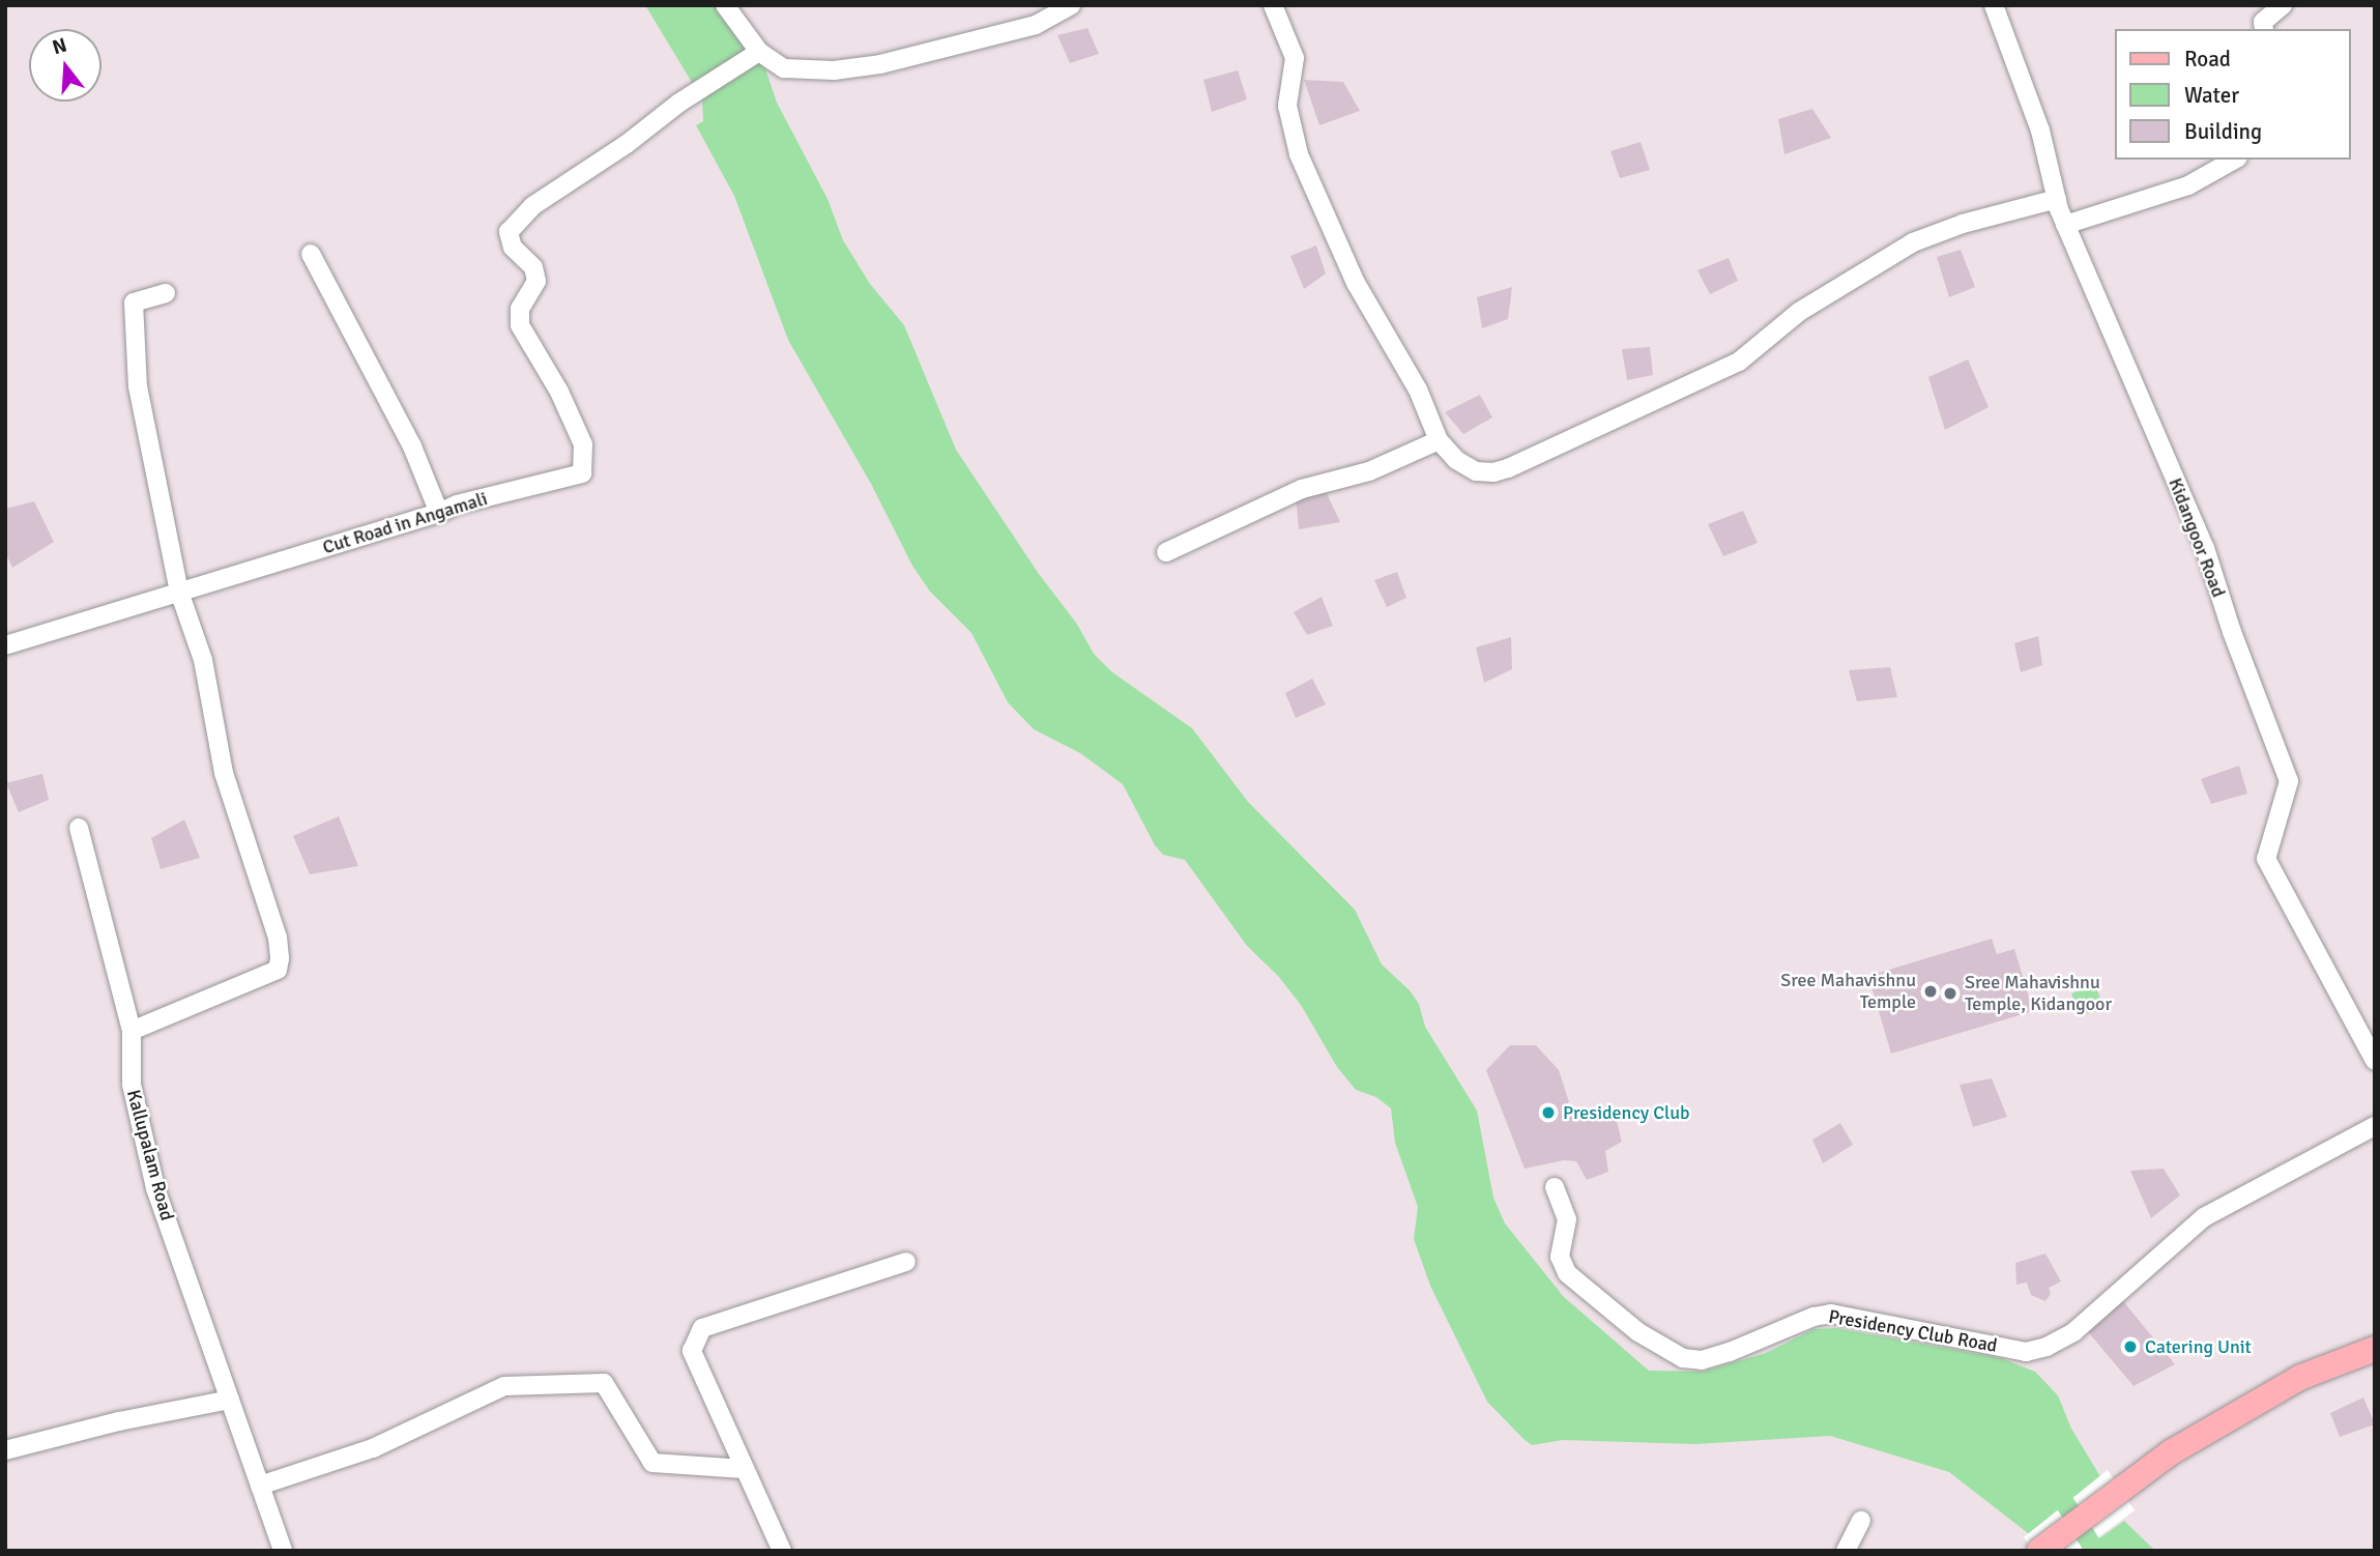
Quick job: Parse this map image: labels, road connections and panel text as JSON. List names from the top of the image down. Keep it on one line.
{"streets":{"street":["Cut Road in Angamali","Kidangoor Road","Kallupalam Road","Presidency Club Road"]},"places":["Sree Mahavishnu Temple","Sree Mahavishnu Temple, Kidangoor","Presidency Club","Catering Unit"],"legend":["Road","Water","Building"],"north":"top"}
